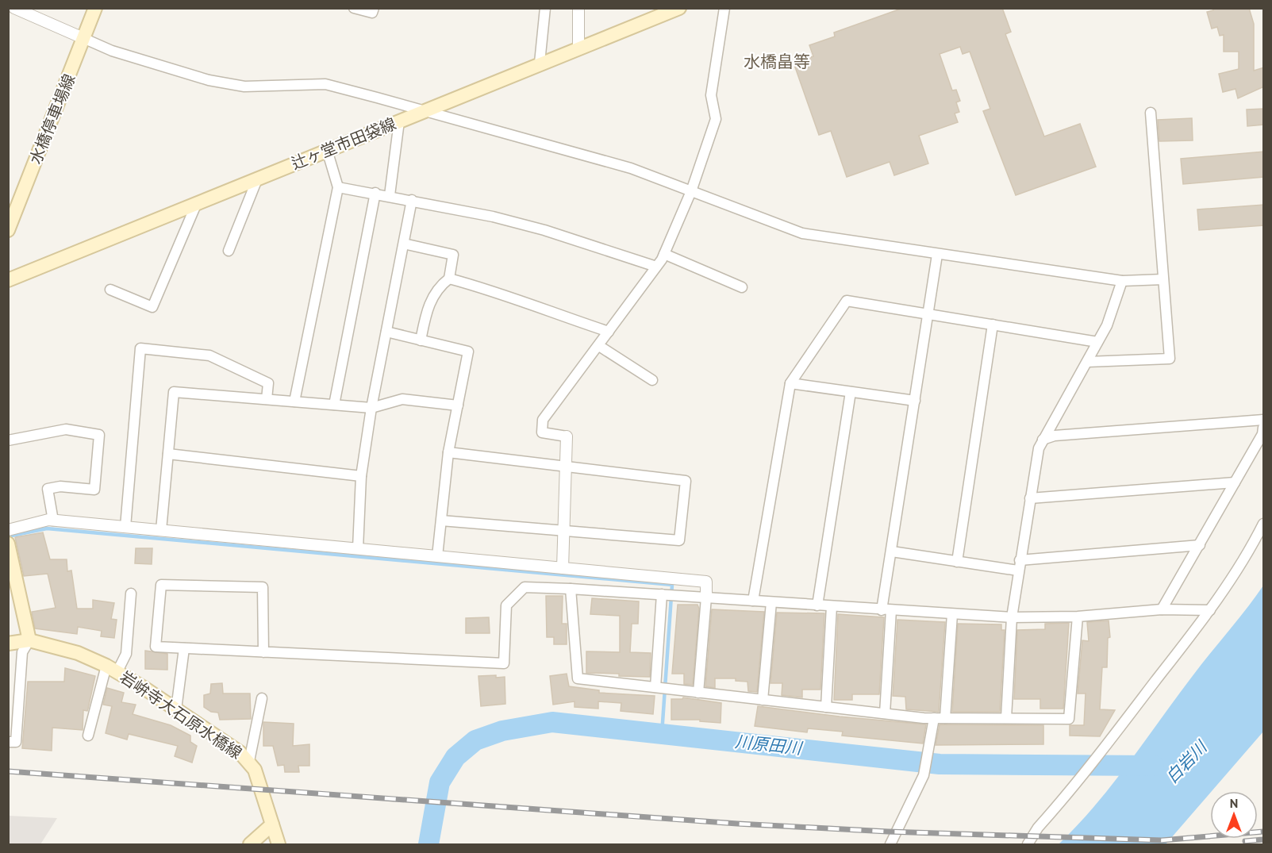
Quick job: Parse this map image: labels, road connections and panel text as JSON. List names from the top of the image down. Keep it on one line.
{"streets":{"main road":["水橋停車場線","辻ヶ堂市田袋線","岩峅寺大石原水橋線"]},"districts":["水橋畠等"],"water":["川原田川","白岩川"],"north":"top"}
